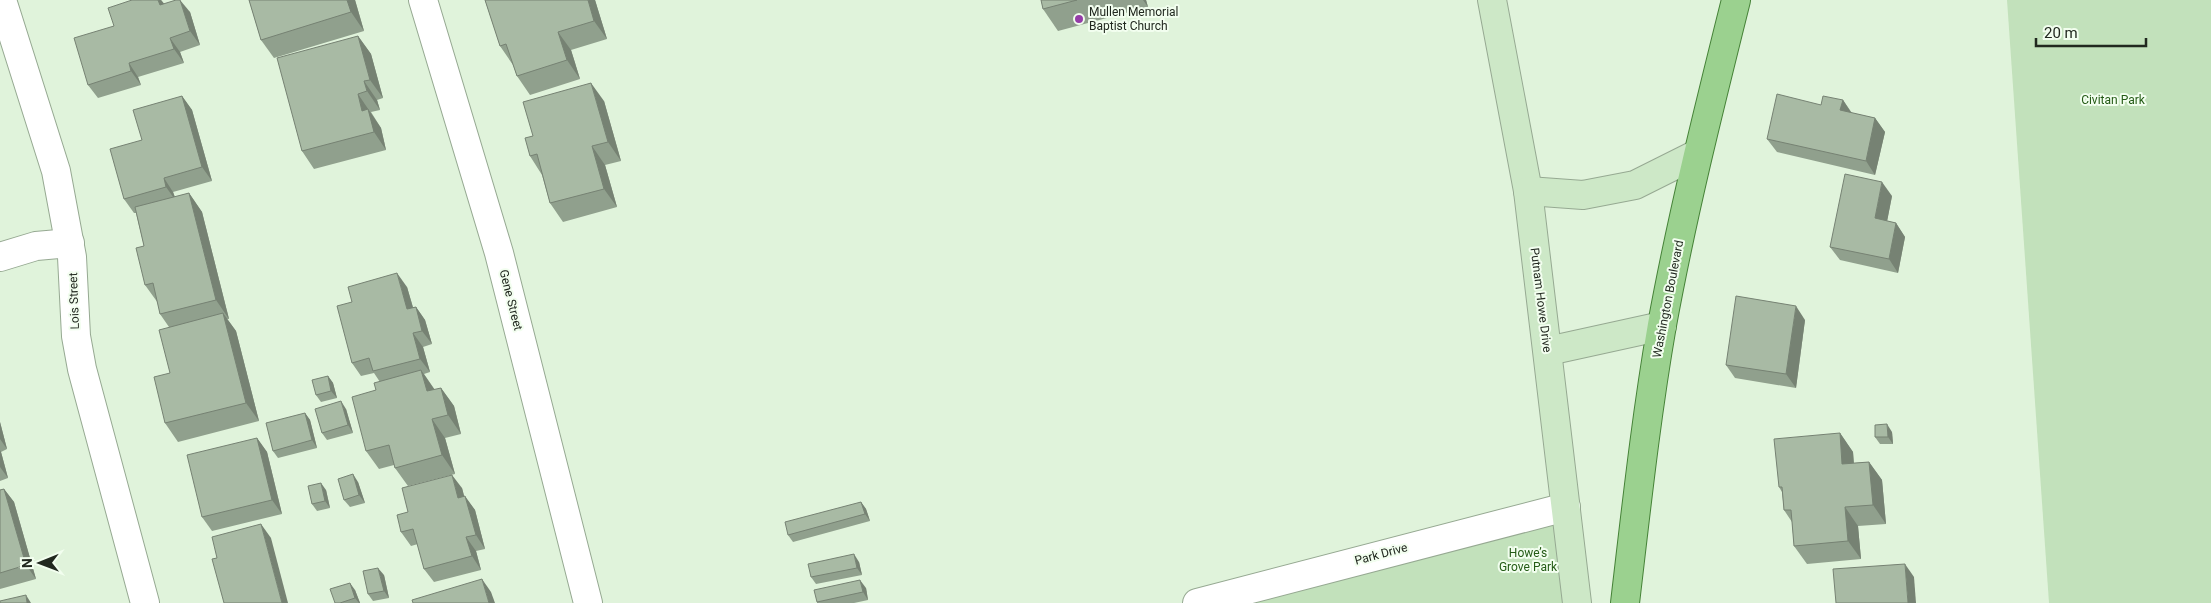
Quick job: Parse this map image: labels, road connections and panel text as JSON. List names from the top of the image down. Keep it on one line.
{"streets":{"main road":["Washington Boulevard"],"street":["Gene Street","Putnam Howe Drive","Lois Street","Park Drive"]},"crossings":[["Putnam Howe Drive","Park Drive"]],"parks":["Civitan Park","Howe’s Grove Park"],"places":["Mullen Memorial Baptist Church"],"scale_bar":"20 m","north":"left"}
